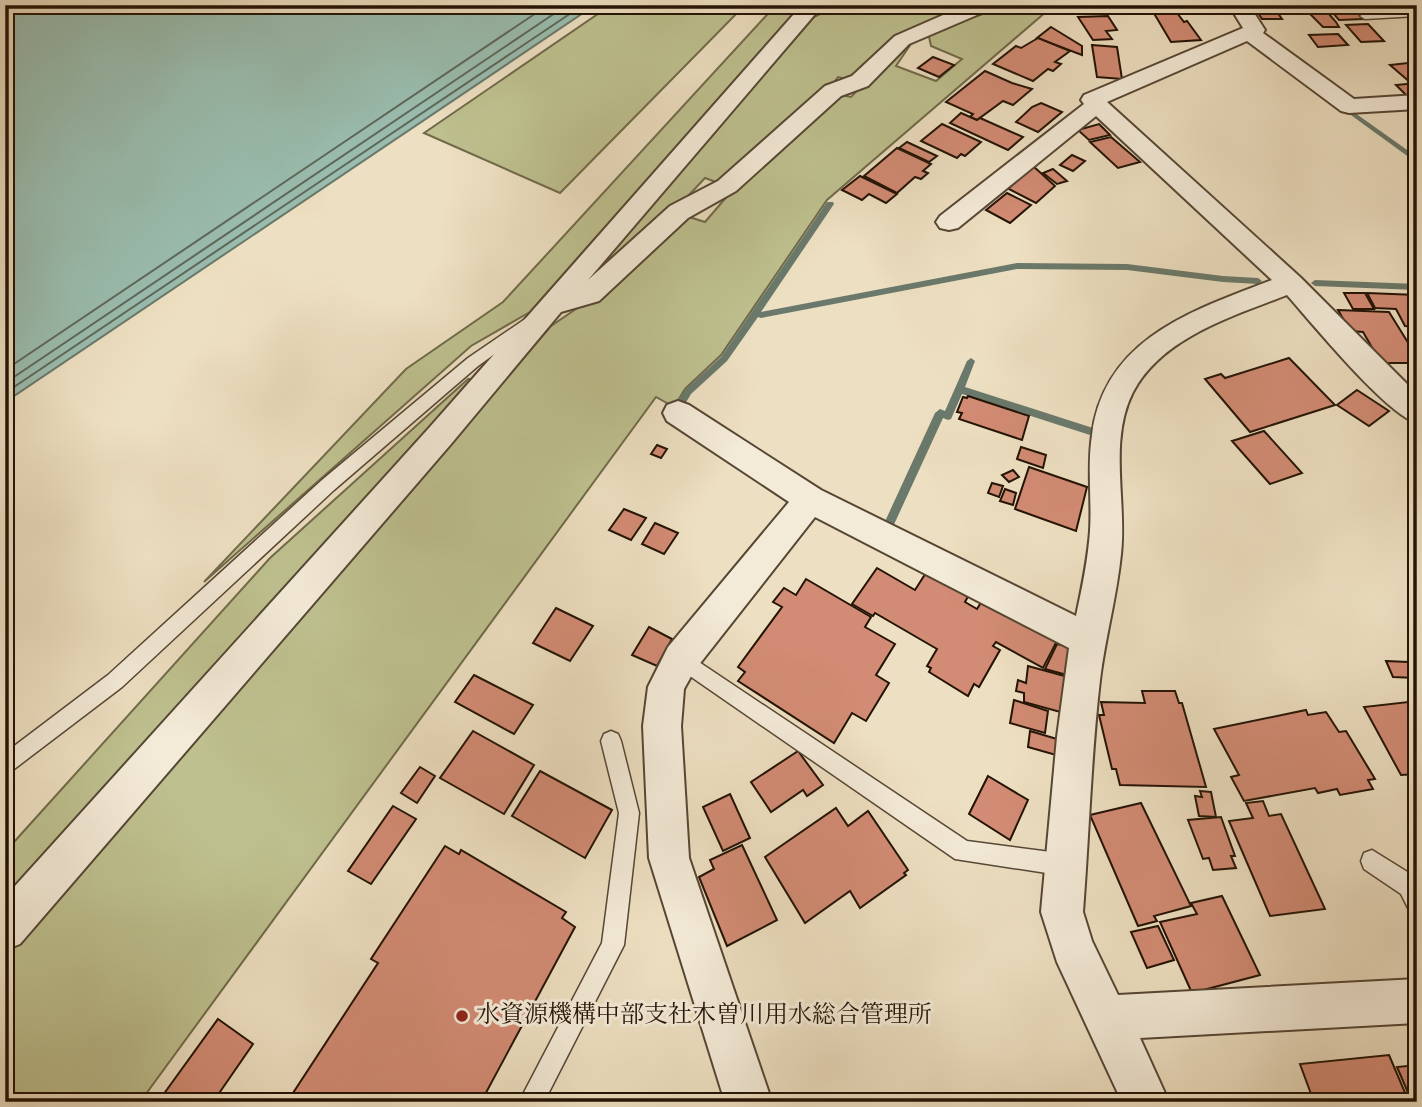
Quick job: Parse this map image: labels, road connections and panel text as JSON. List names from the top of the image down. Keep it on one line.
{"places":["水資源機構中部支社木曽川用水総合管理所"]}
